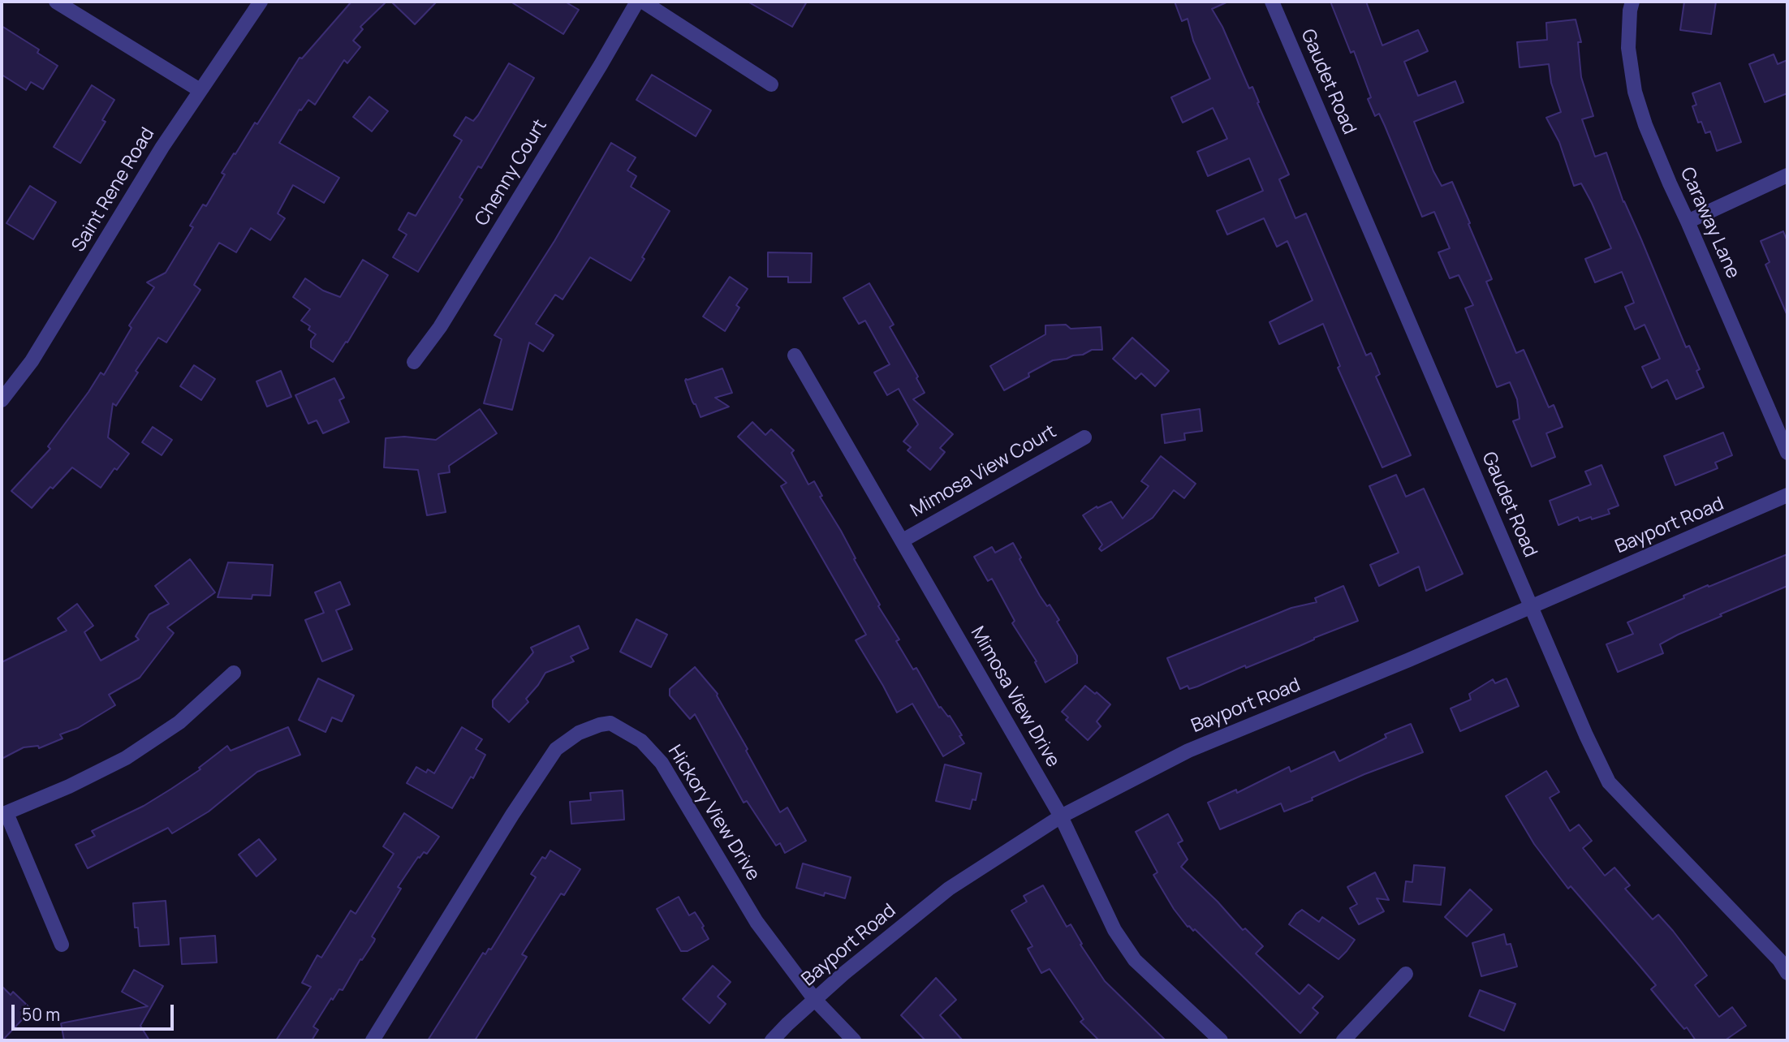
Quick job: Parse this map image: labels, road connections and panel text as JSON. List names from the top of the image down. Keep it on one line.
{"streets":{"street":["Gaudet Road","Chenny Court","Saint Rene Road","Caraway Lane","Mimosa View Court","Bayport Road","Mimosa View Drive","Hickory View Drive"]},"crossings":[["Gaudet Road","Bayport Road"],["Mimosa View Court","Mimosa View Drive"],["Bayport Road","Mimosa View Drive"],["Bayport Road","Hickory View Drive"]],"scale_bar":"50 m"}
